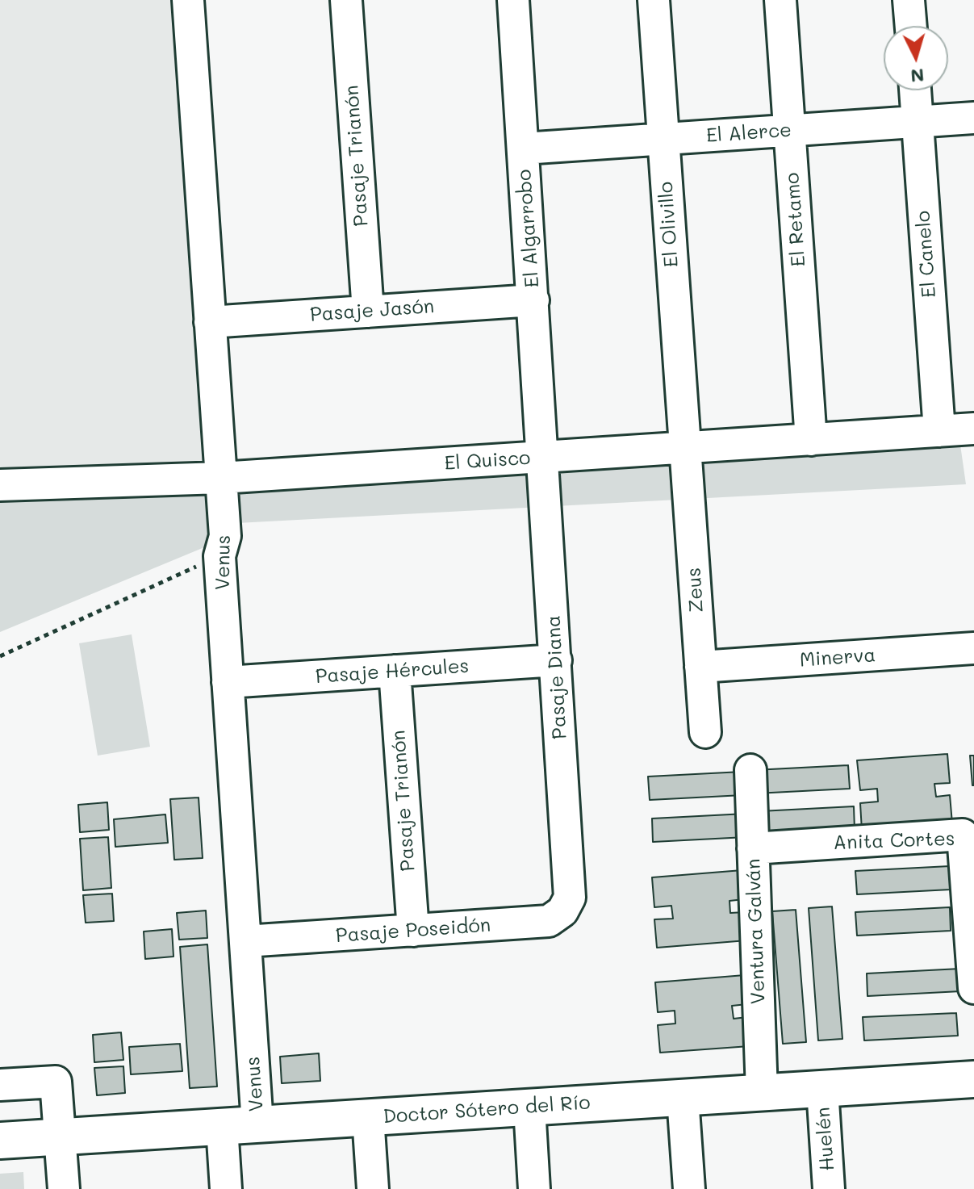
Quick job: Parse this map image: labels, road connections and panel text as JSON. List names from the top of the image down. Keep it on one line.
{"streets":{"main road":["Doctor Sótero del Río"],"street":["El Alerce","Pasaje Trianón","El Retamo","El Olivillo","El Algarrobo","El Canelo","Pasaje Jasón","El Quisco","Venus","Zeus","Minerva","Pasaje Hércules","Pasaje Diana","Anita Cortes","Pasaje Poseidón","Ventura Galván","Huelén"]},"crossings":[["El Alerce","El Retamo"],["El Alerce","El Olivillo"],["El Alerce","El Algarrobo"],["El Alerce","El Canelo"],["Pasaje Trianón","Pasaje Jasón"],["Pasaje Trianón","Pasaje Hércules"],["Pasaje Trianón","Pasaje Poseidón"],["El Retamo","El Quisco"],["El Olivillo","El Quisco"],["El Olivillo","Zeus"],["El Algarrobo","Pasaje Jasón"],["El Algarrobo","El Quisco"],["El Algarrobo","Pasaje Diana"],["El Canelo","El Quisco"],["Pasaje Jasón","Venus"],["El Quisco","Venus"],["El Quisco","Zeus"],["El Quisco","Pasaje Diana"],["Venus","Pasaje Hércules"],["Venus","Pasaje Poseidón"],["Venus","Doctor Sótero del Río"],["Zeus","Minerva"],["Pasaje Hércules","Pasaje Diana"],["Pasaje Diana","Pasaje Poseidón"],["Anita Cortes","Ventura Galván"],["Ventura Galván","Doctor Sótero del Río"],["Doctor Sótero del Río","Huelén"]],"north":"bottom"}
